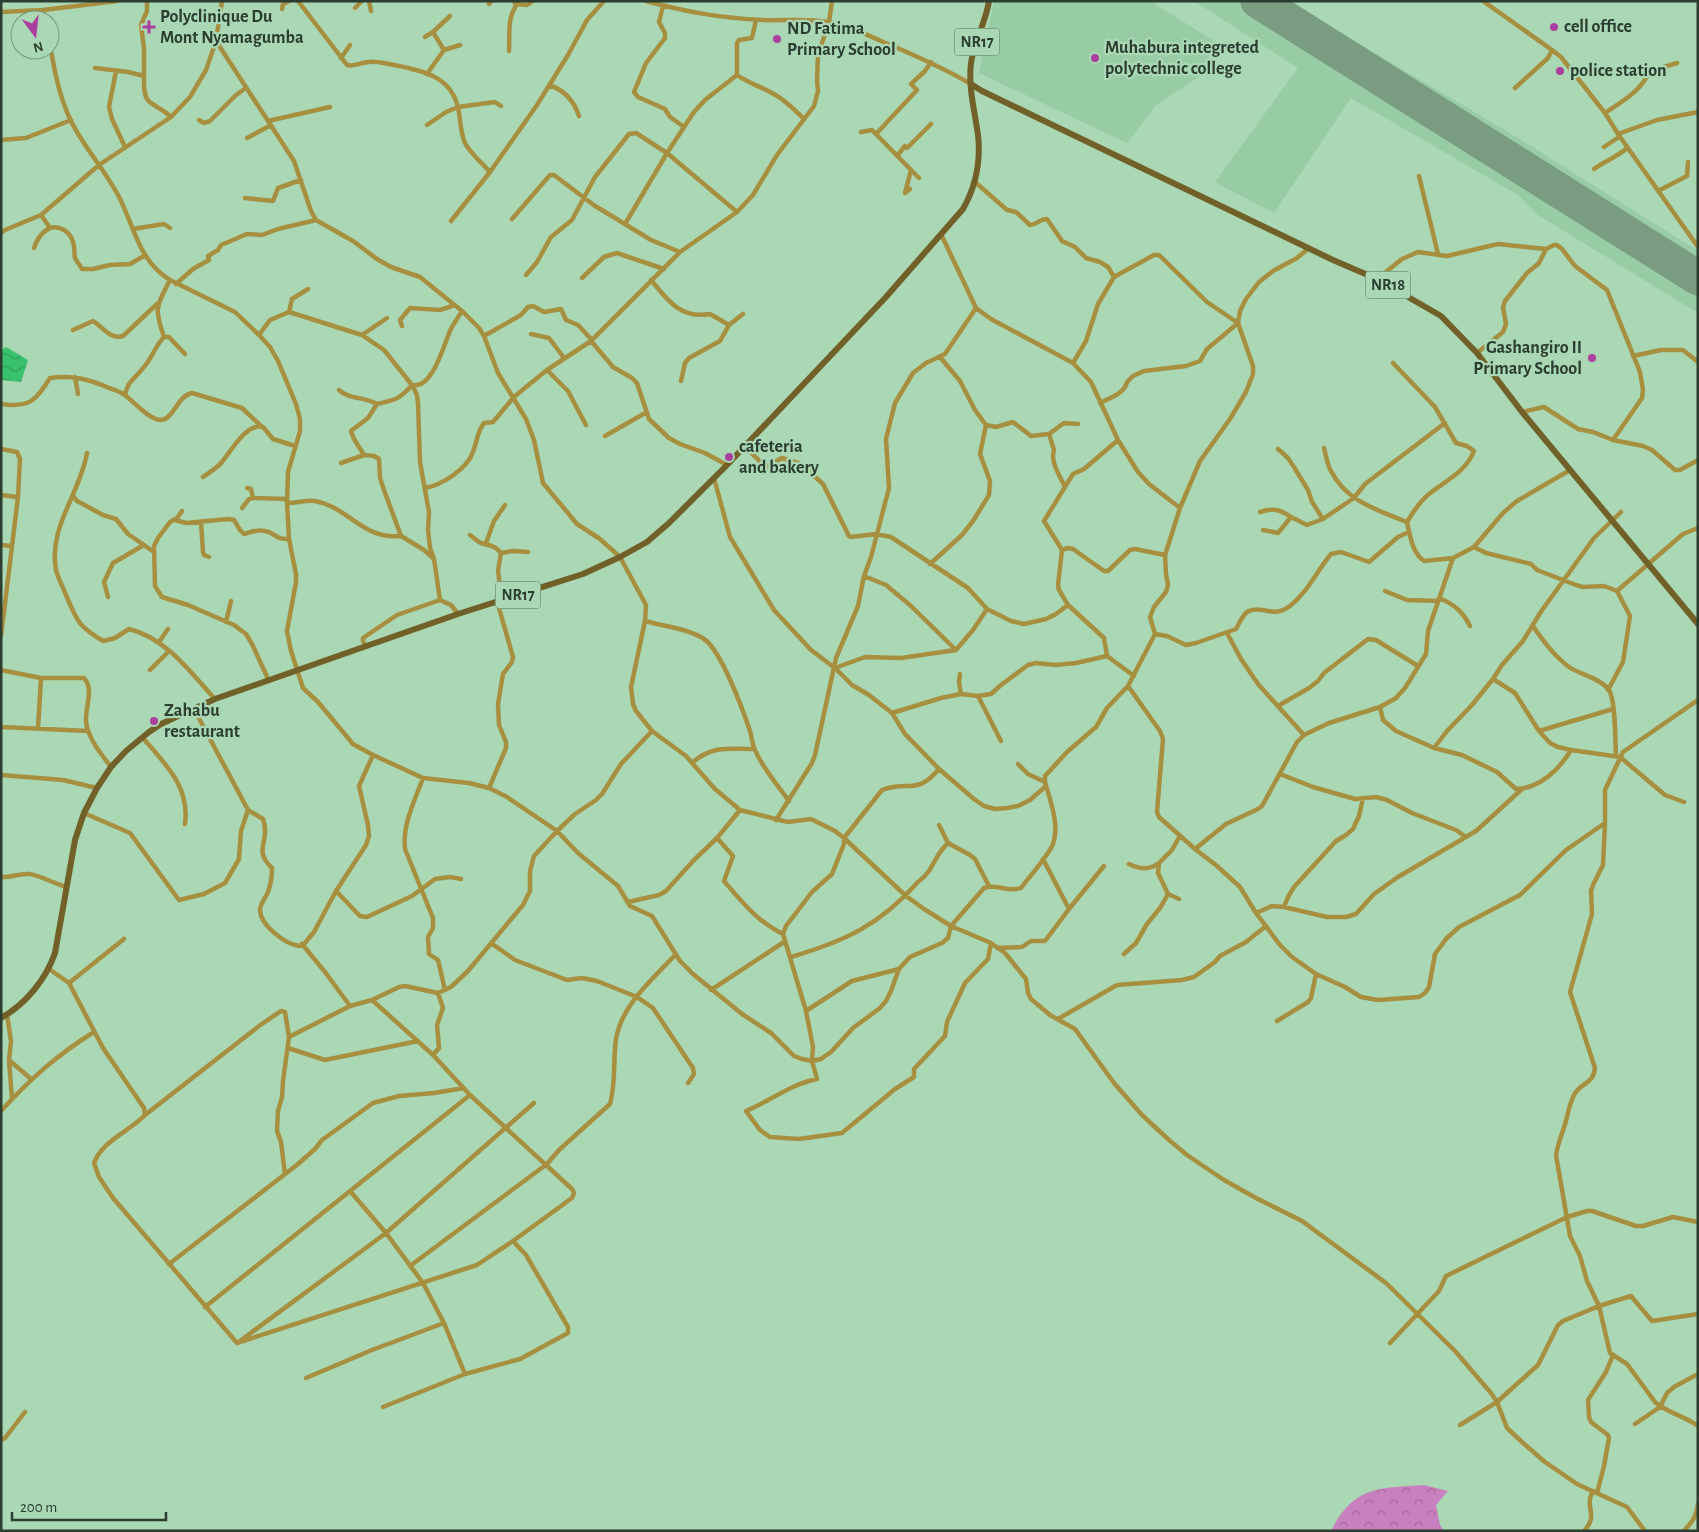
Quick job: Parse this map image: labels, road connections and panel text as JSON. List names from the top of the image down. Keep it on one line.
{"streets":{"main road":["NR17","NR18"]},"crossings":[["NR17","NR18"]],"places":{"health":["Polyclinique Du Mont Nyamagumba"],"other":["cell office","ND Fatima Primary School","Muhabura integreted polytechnic college","police station","Gashangiro II Primary School","cafeteria and bakery","Zahabu restaurant"]},"scale_bar":"200 m","north":"bottom"}
